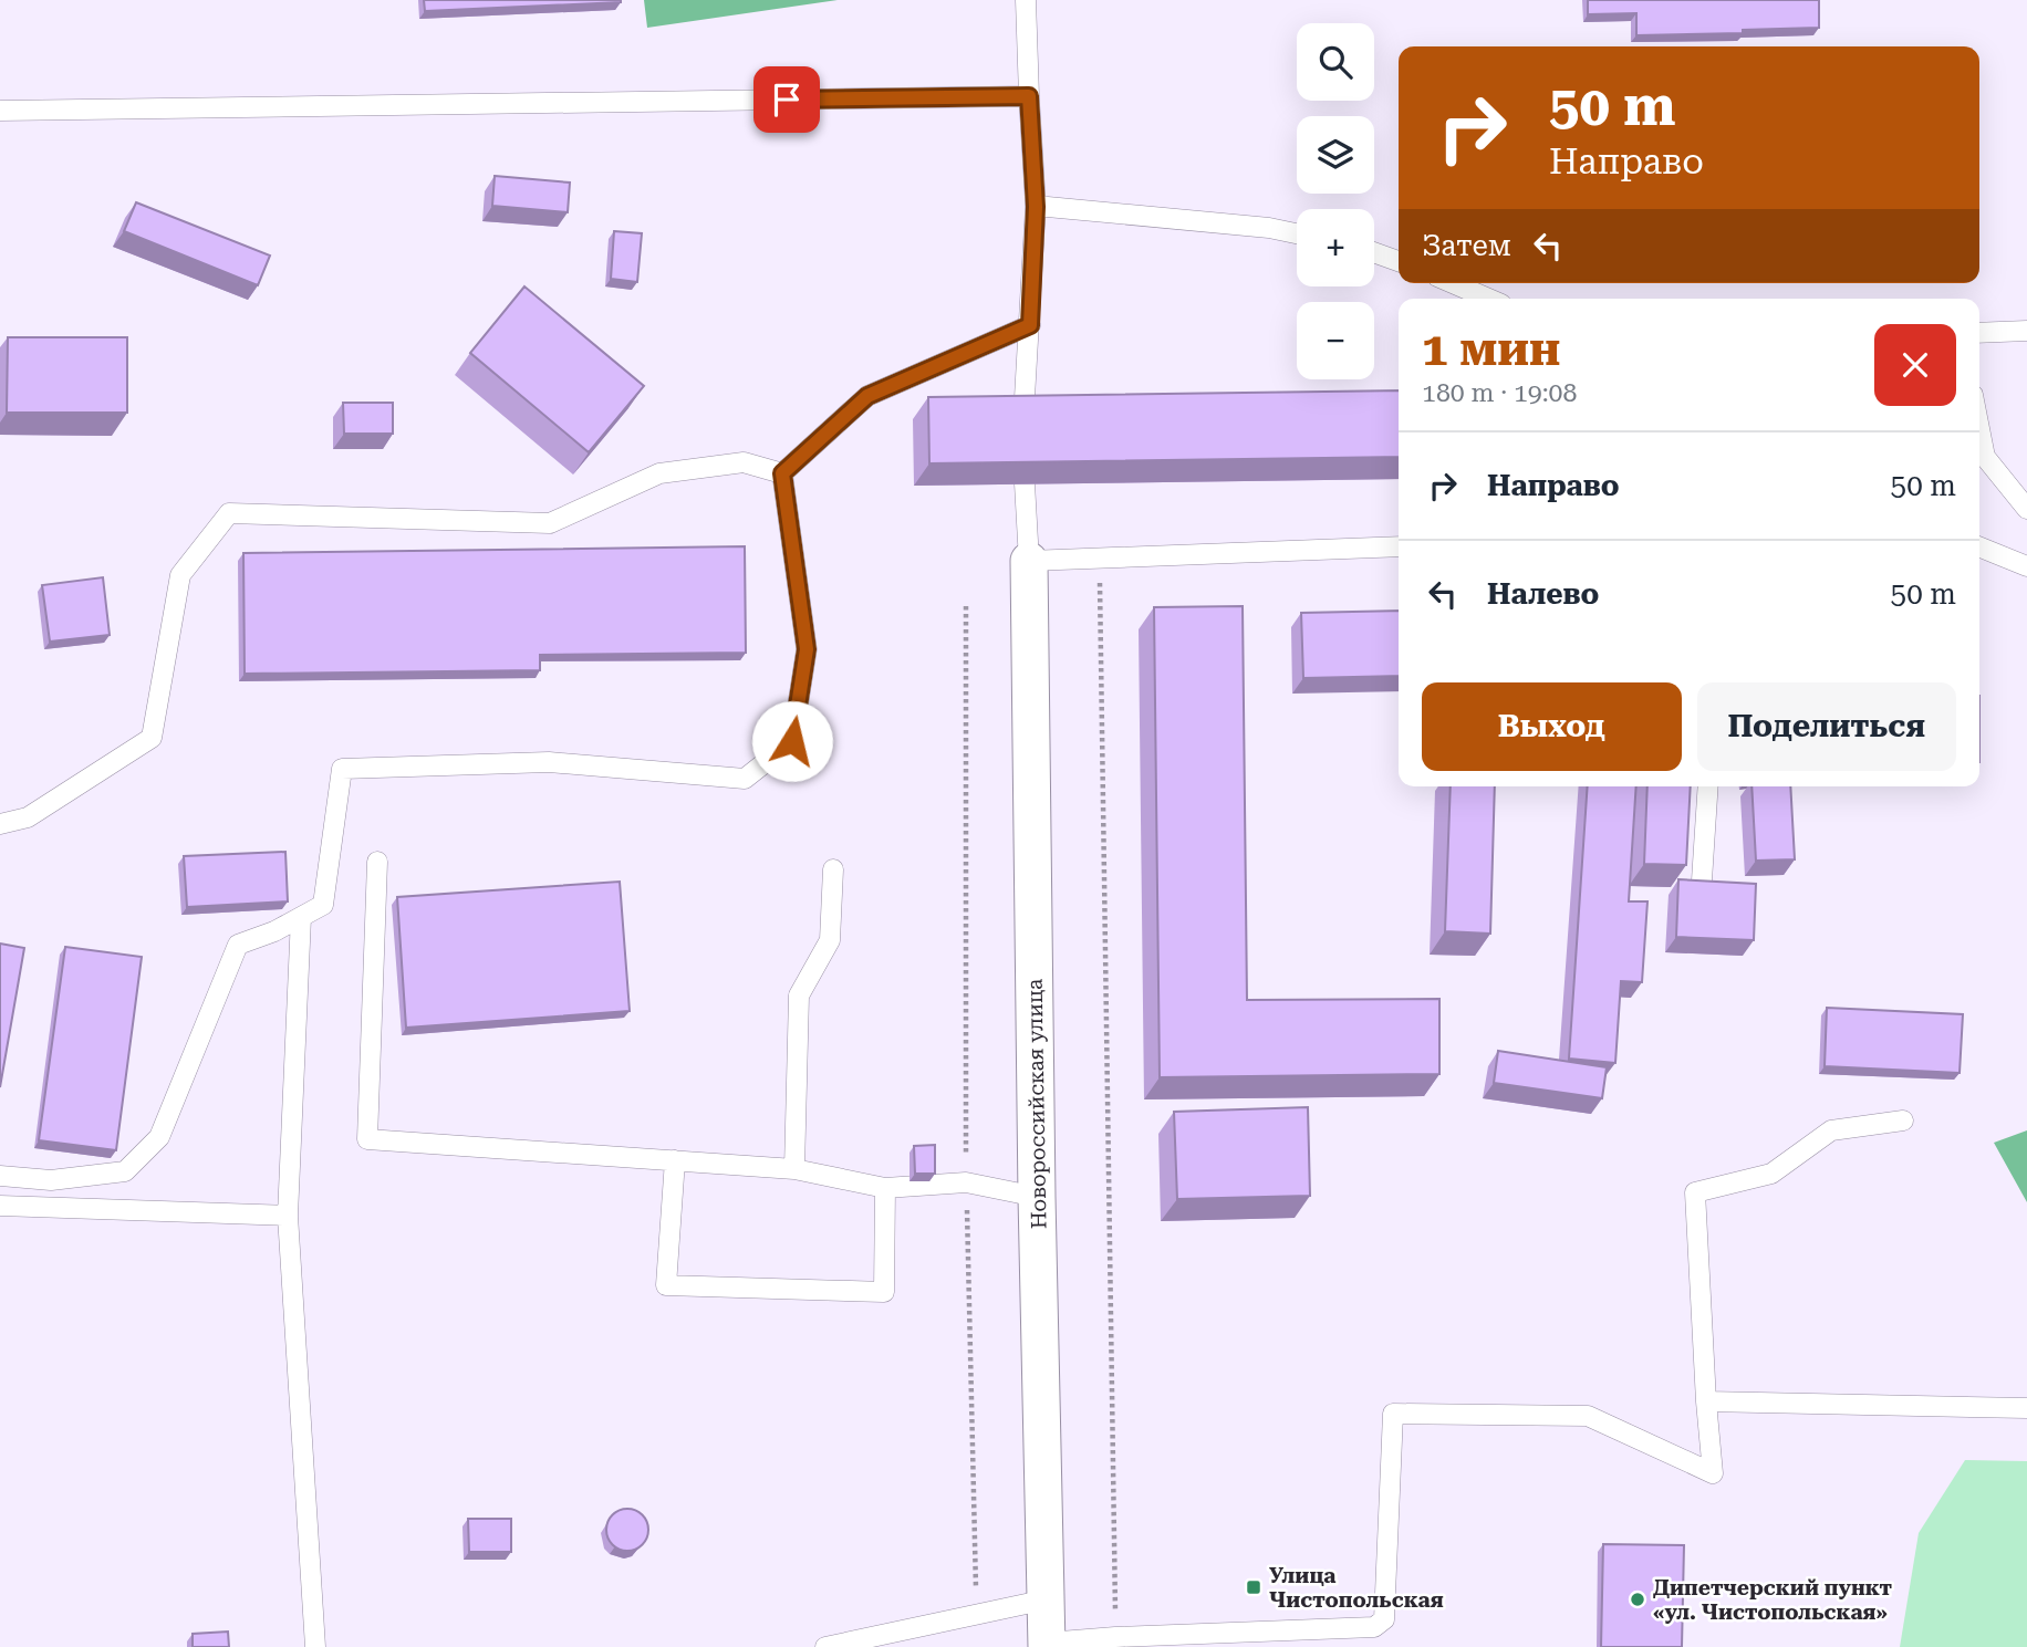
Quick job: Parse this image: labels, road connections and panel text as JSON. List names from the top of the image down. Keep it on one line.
{"streets":{"street":["Новороссийская улица"]},"places":{"transit":["Улица Чистопольская"],"other":["Дипетчерский пункт «ул. Чистопольская»"]},"page":{"map_buttons":["+","−"],"turn":["50 m","Направо"],"then":"Затем","heading":["1 мин","180 m · 19:08"],"list":[{"name":"Направо","value":"50 m"},{"name":"Налево","value":"50 m"}],"buttons":["Выход","Поделиться"]}}
